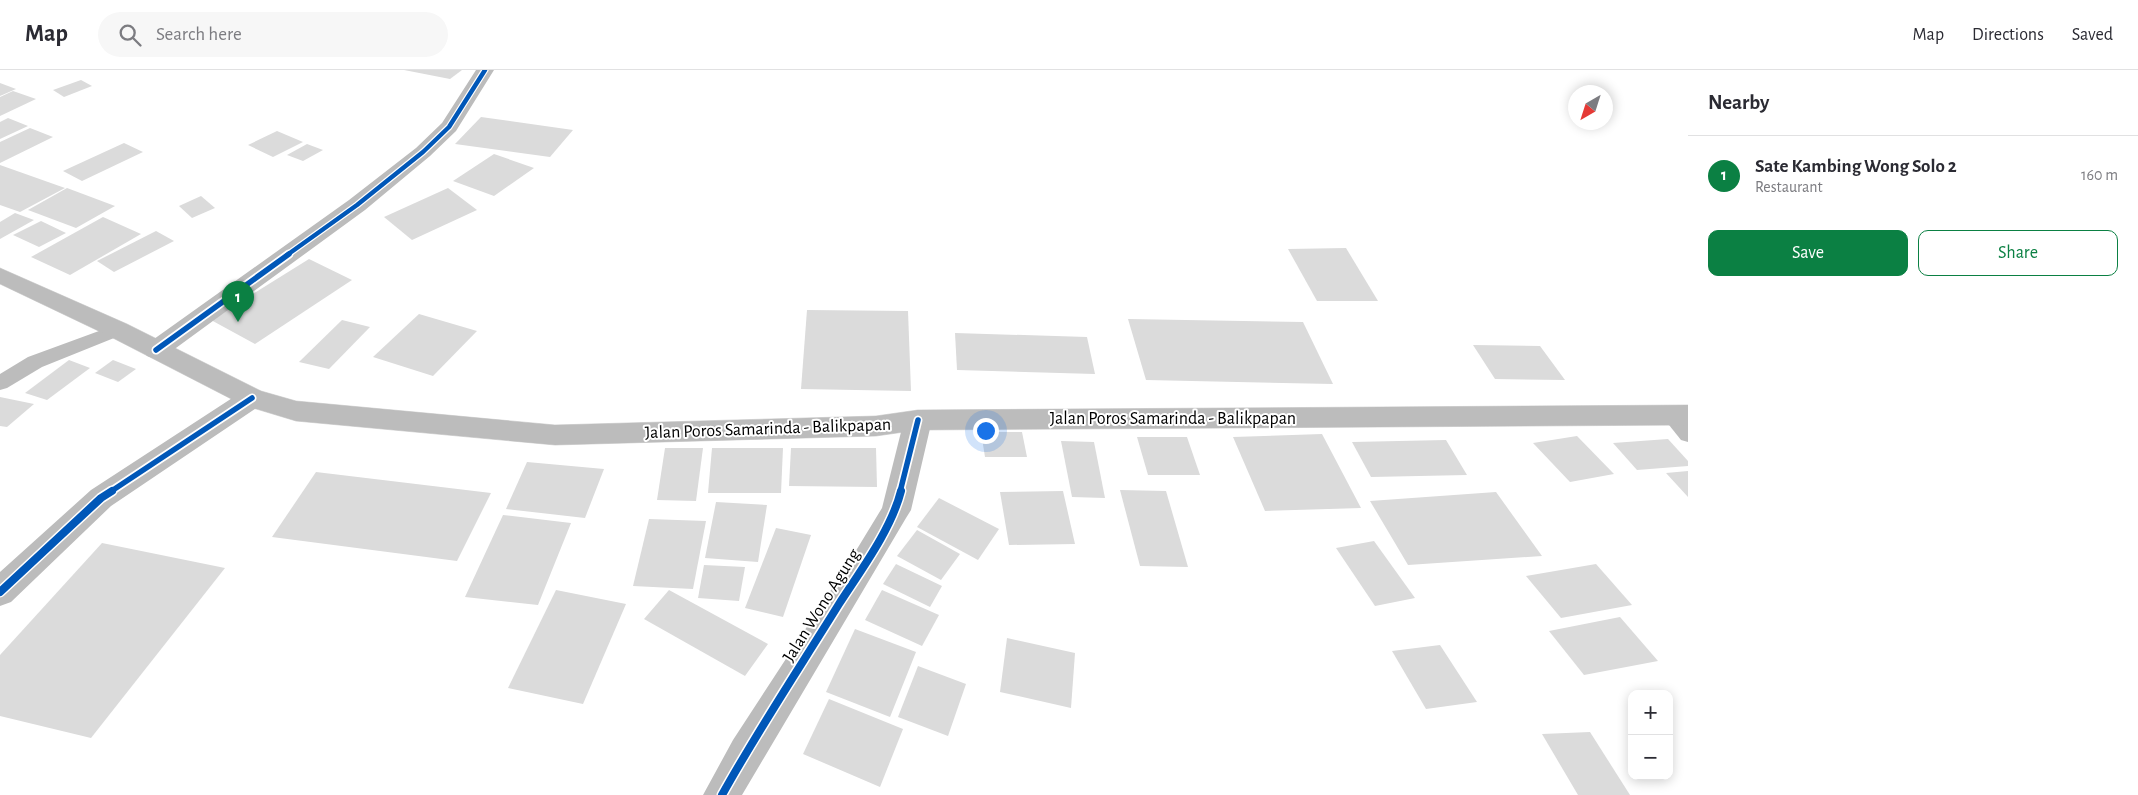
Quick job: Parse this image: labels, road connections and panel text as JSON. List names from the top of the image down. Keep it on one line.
{"streets":{"main road":["Jalan Poros Samarinda - Balikpapan","Jalan Wono Agung"]},"crossings":[["Jalan Poros Samarinda - Balikpapan","Jalan Wono Agung"]],"north":"bottom left","page":{"header":"Map","search":"Search here","nav":["Map","Directions","Saved"],"heading":"Nearby","list":[{"mark":"1","name":"Sate Kambing Wong Solo 2","note":"Restaurant","value":"160 m"}],"buttons":["Save","Share"],"pins":"1","map_buttons":["+","−"]}}
